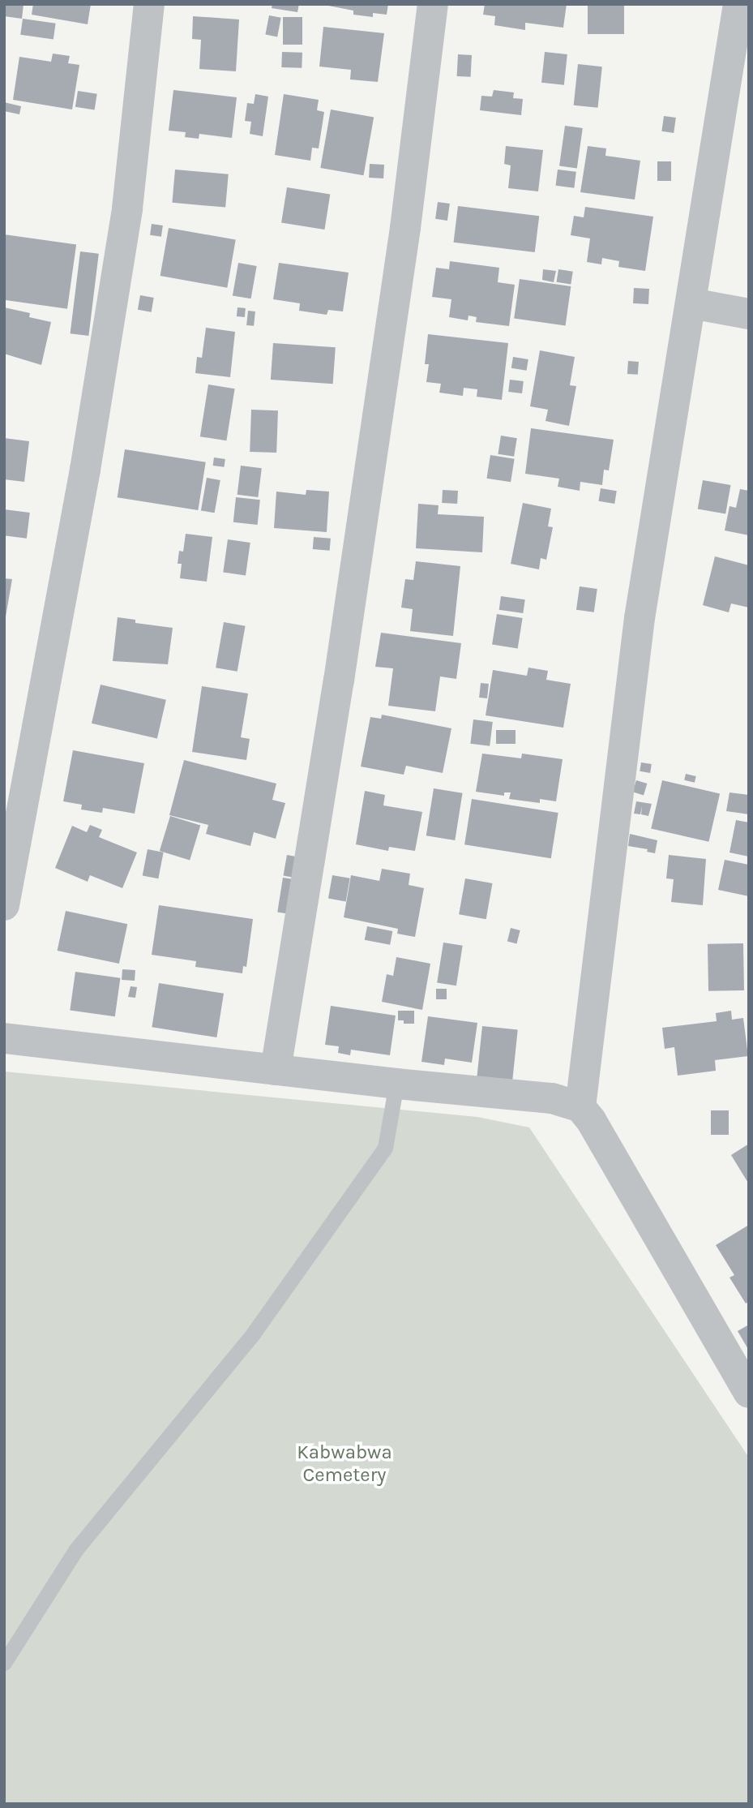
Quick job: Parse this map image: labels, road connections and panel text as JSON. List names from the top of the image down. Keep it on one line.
{"parks":["Kabwabwa Cemetery"]}
